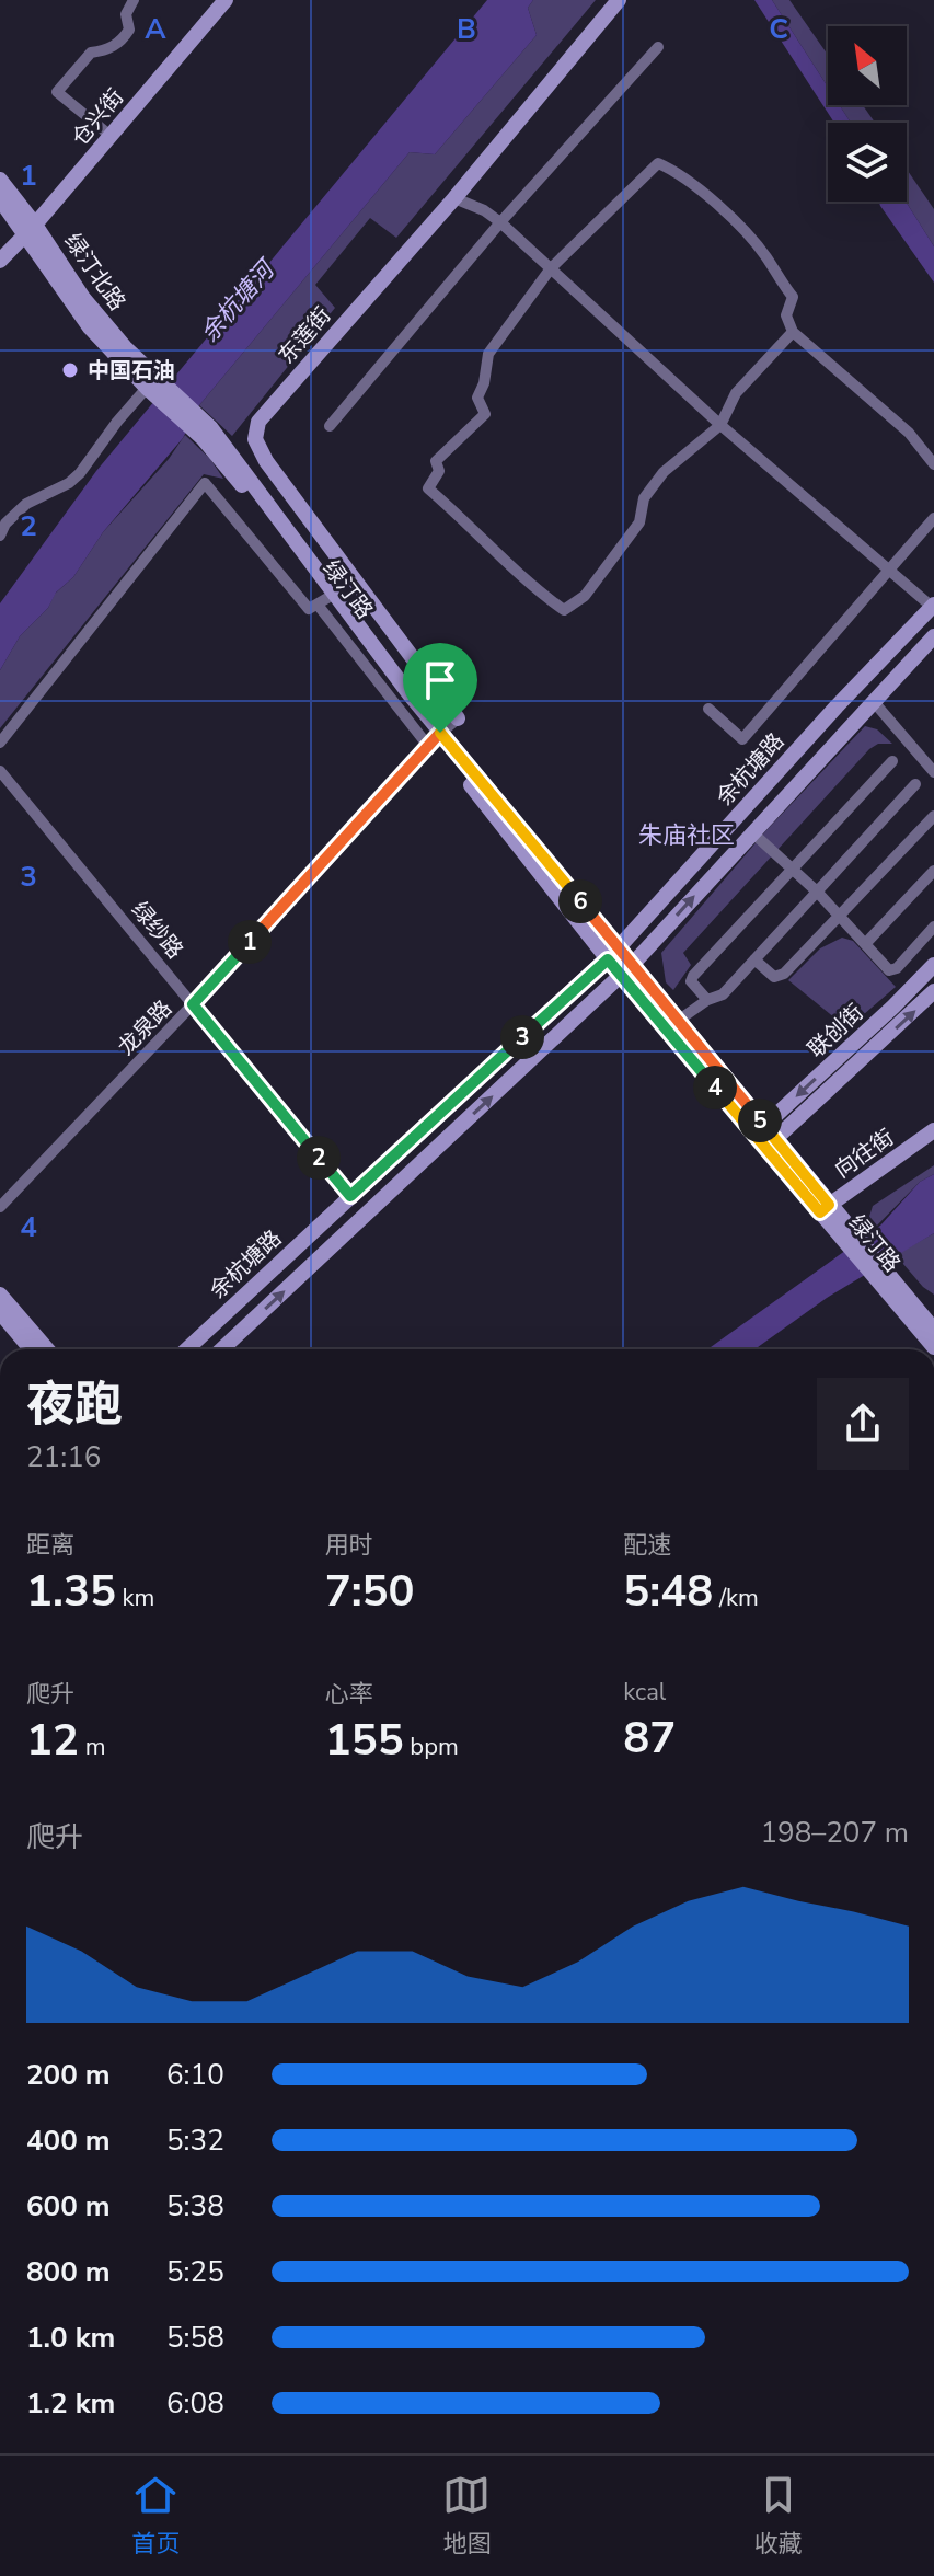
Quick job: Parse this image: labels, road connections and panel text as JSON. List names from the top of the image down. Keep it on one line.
{"streets":{"main road":["仓兴街","绿汀北路","东莲街","绿汀路","余杭塘路","联创街","向往街"],"street":["绿纱路","龙泉路"]},"crossings":[["仓兴街","绿汀北路"],["绿汀北路","绿汀路"],["东莲街","龙泉路"],["绿汀路","余杭塘路"],["绿汀路","龙泉路"],["绿汀路","联创街"],["绿汀路","向往街"],["余杭塘路","绿纱路"],["绿纱路","龙泉路"]],"districts":["朱庙社区"],"water":["余杭塘河"],"places":["中国石油"],"north":"top left","page":{"pins":["6","1","3","4","5","2"],"heading":["夜跑","21:16"],"stats":[["距离","1.35 km"],["用时","7:50"],["配速","5:48 /km"],["爬升","12 m"],["心率","155 bpm"],["kcal","87"]],"chart":["爬升","198–207 m"],"list":[{"name":"200 m","note":"6:10"},{"name":"400 m","note":"5:32"},{"name":"600 m","note":"5:38"},{"name":"800 m","note":"5:25"},{"name":"1.0 km","note":"5:58"},{"name":"1.2 km","note":"6:08"}],"tabs":["首页","地图","收藏"]},"grid":{"columns":["A","B","C"],"rows":["1","2","3","4"]}}
